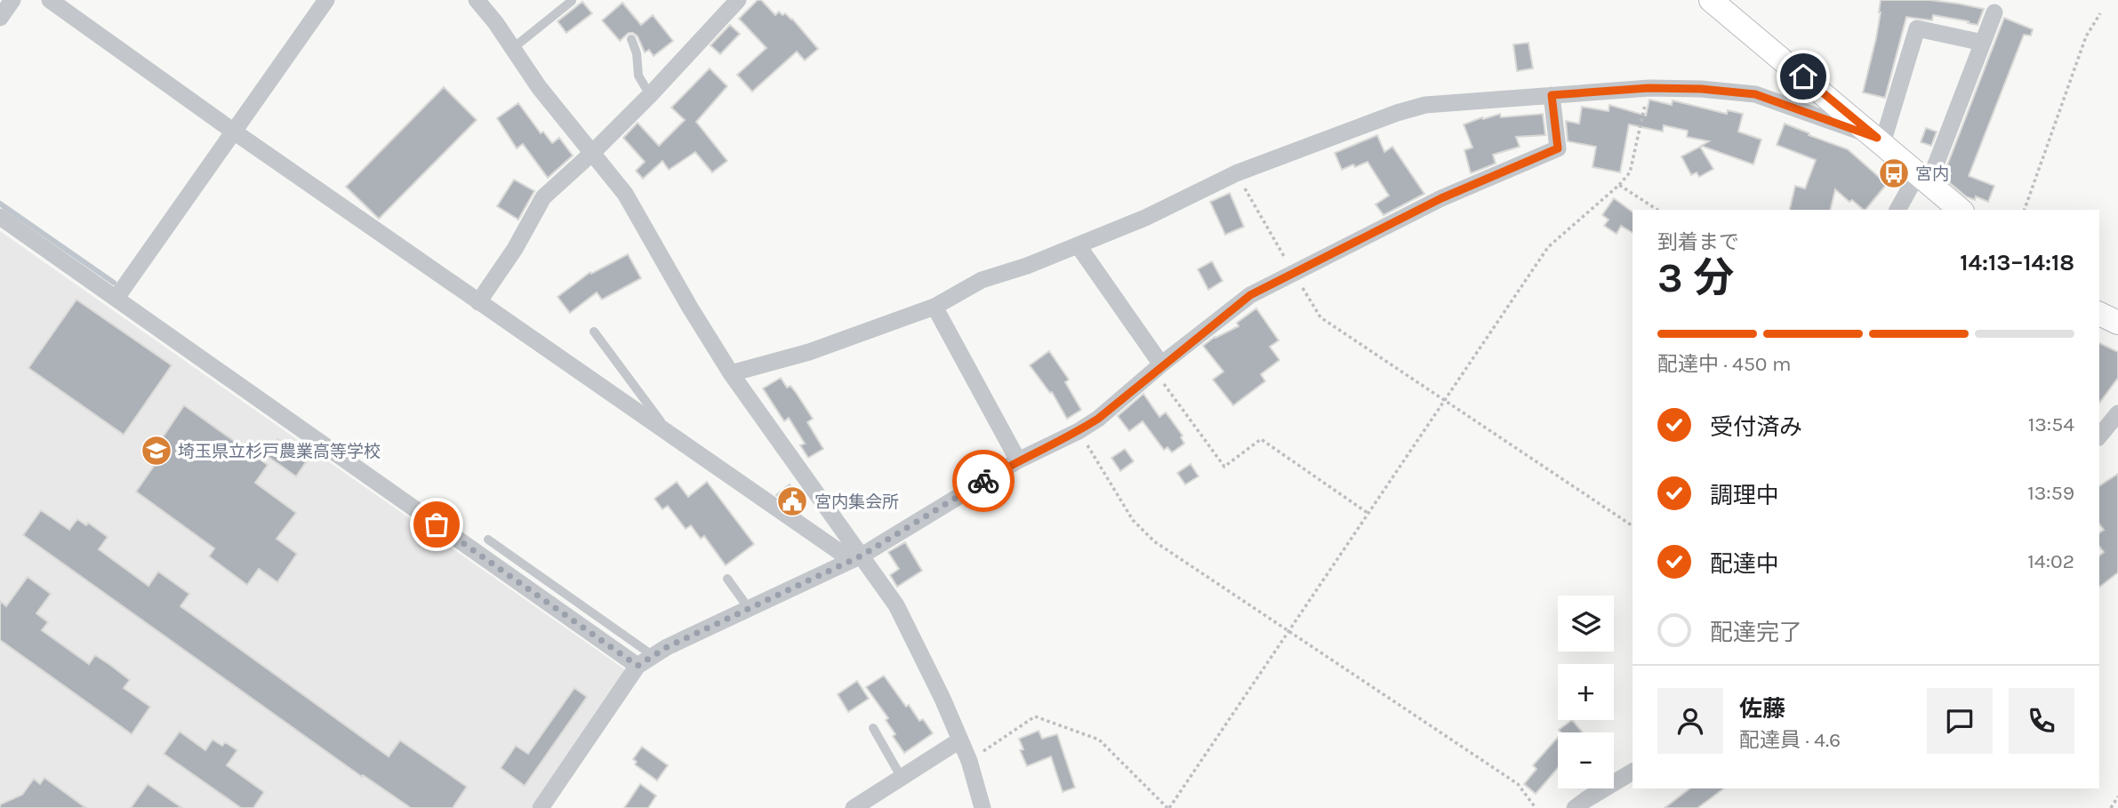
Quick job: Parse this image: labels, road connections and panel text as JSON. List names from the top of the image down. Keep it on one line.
{"places":{"bus stop":["宮内"],"school or university":["埼玉県立杉戸農業高等学校"],"public building":["宮内集会所"]},"page":{"heading":["3 分","到着まで","14:13–14:18"],"panel":["佐藤","配達員 · 4.6"],"bar":"配達中 · 450 m","list":[["受付済み","13:54"],["調理中","13:59"],["配達中","14:02"],"配達完了"],"map_buttons":["+","−"]}}
